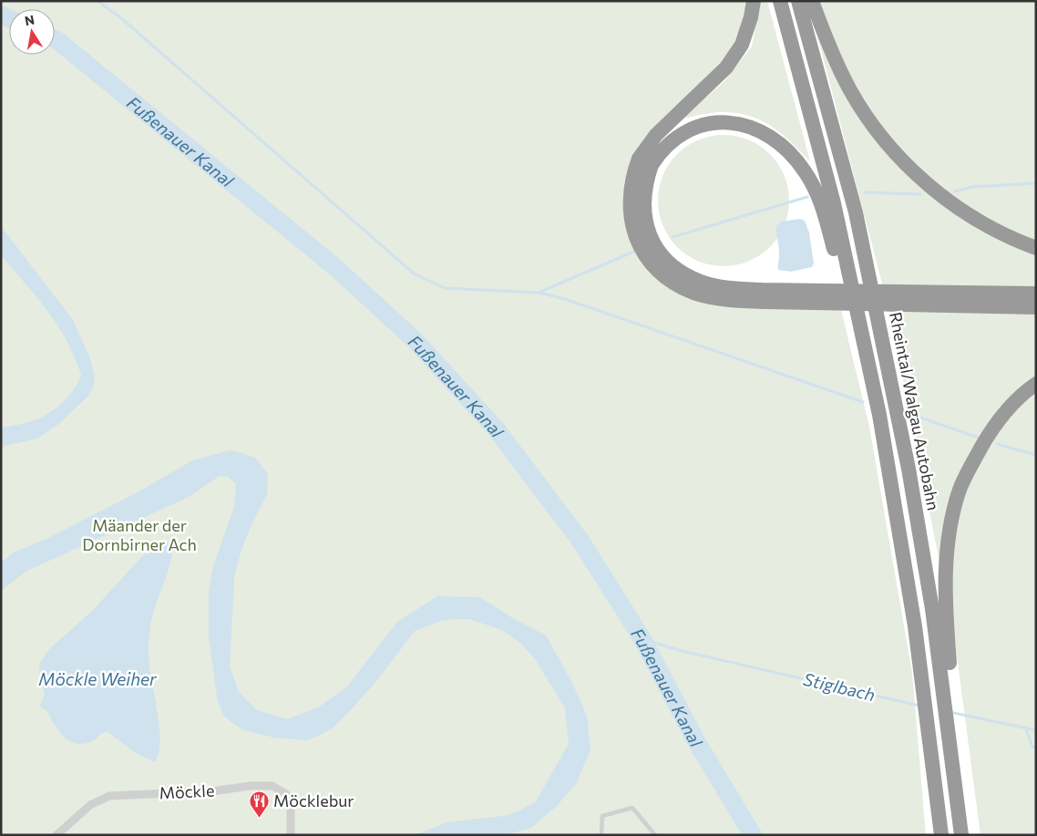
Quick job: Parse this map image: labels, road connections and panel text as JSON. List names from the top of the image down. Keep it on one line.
{"streets":{"highway":["Rheintal/Walgau Autobahn"],"street":["Möckle"]},"water":["Fußenauer Kanal","Möckle Weiher","Stiglbach"],"parks":["Mäander der Dornbirner Ach"],"places":{"restaurant":["Möcklebur"]},"north":"top"}
